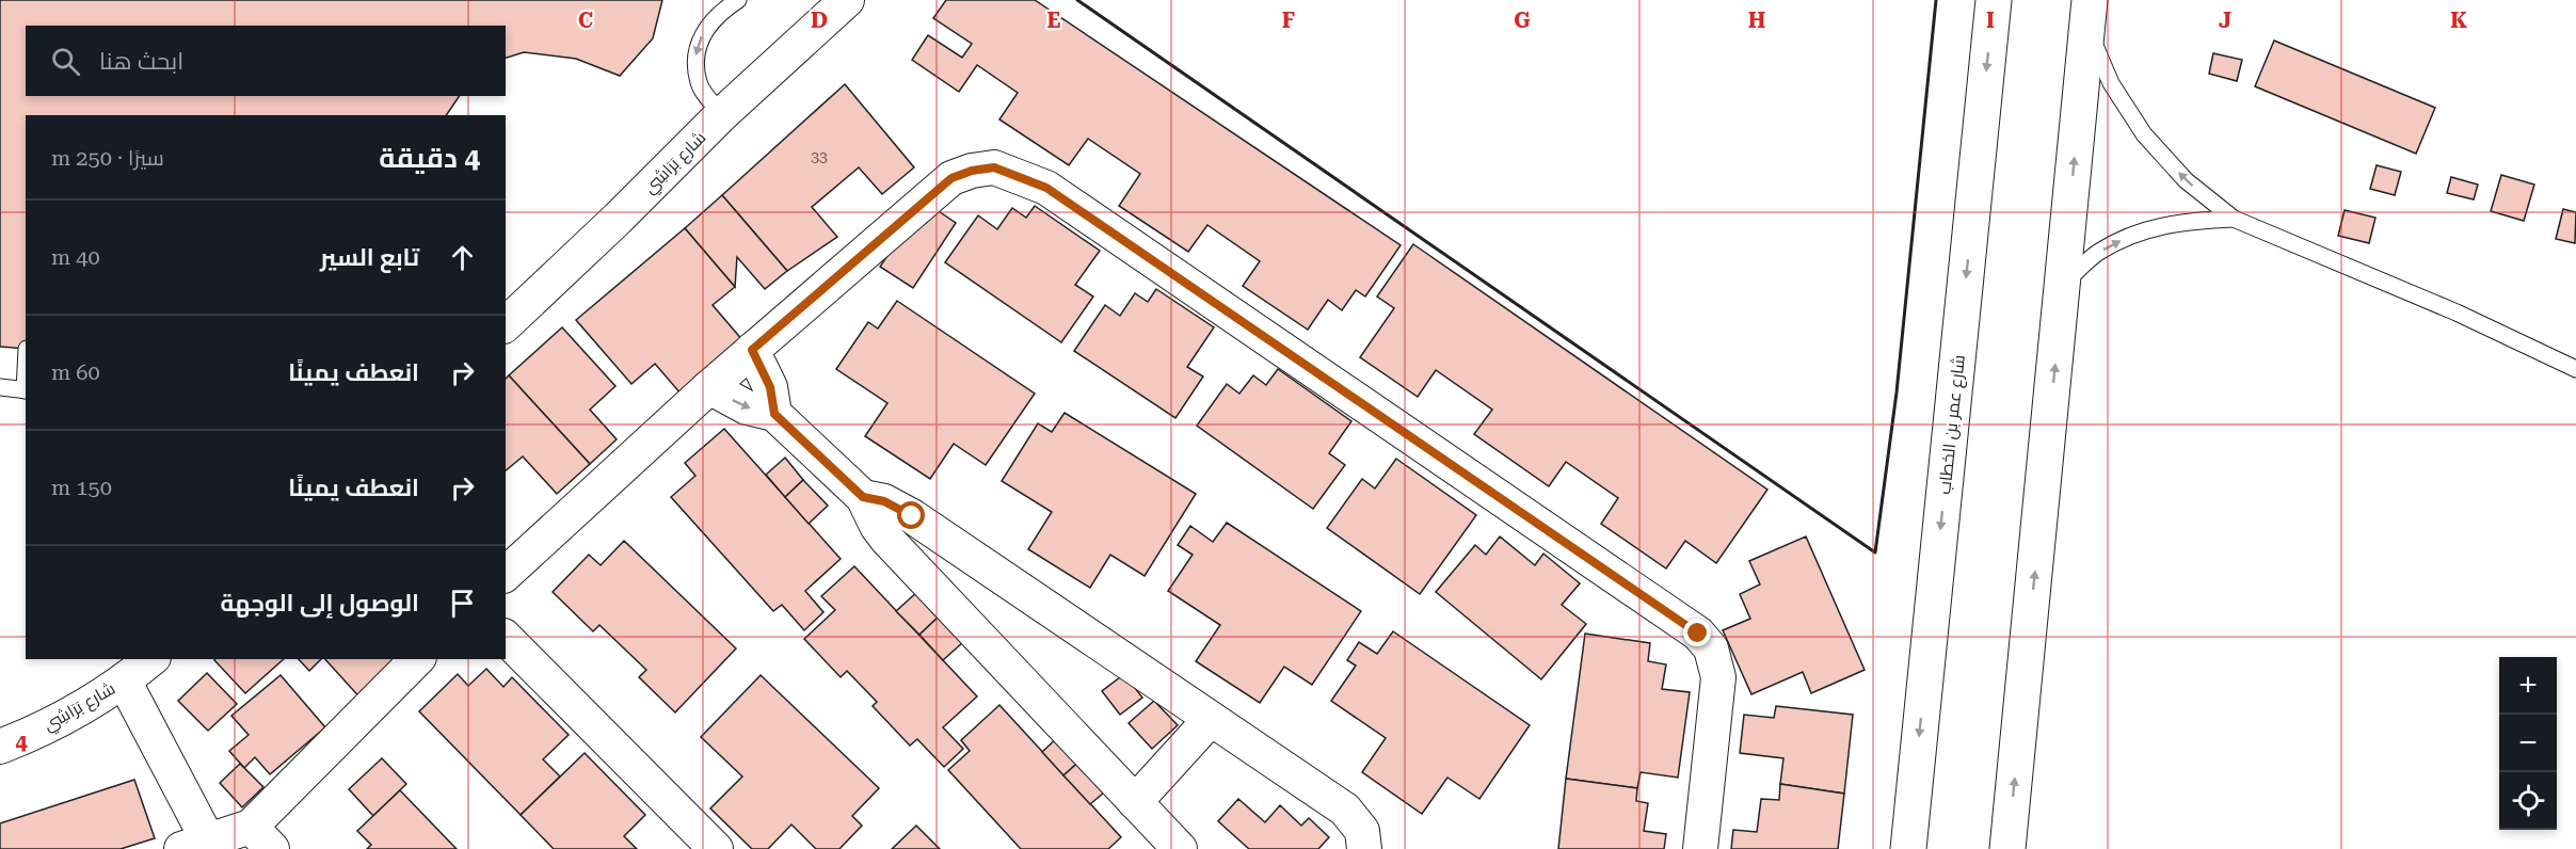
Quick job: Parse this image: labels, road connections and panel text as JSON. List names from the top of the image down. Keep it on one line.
{"streets":{"main road":["شارع عمر بن الخطاب"],"street":["شارع بَرَاشِي"]},"house_numbers":["33"],"page":{"search":"ابحث هنا","heading":["4 دقيقة","سيرًا · 250 m"],"list":[["تابع السير","40 m"],["انعطف يمينًا","60 m"],["انعطف يمينًا","150 m"],"الوصول إلى الوجهة"],"map_buttons":["+","−"]},"grid":{"columns":["C","D","E","F","G","H","I","J","K"],"rows":["4"]}}
